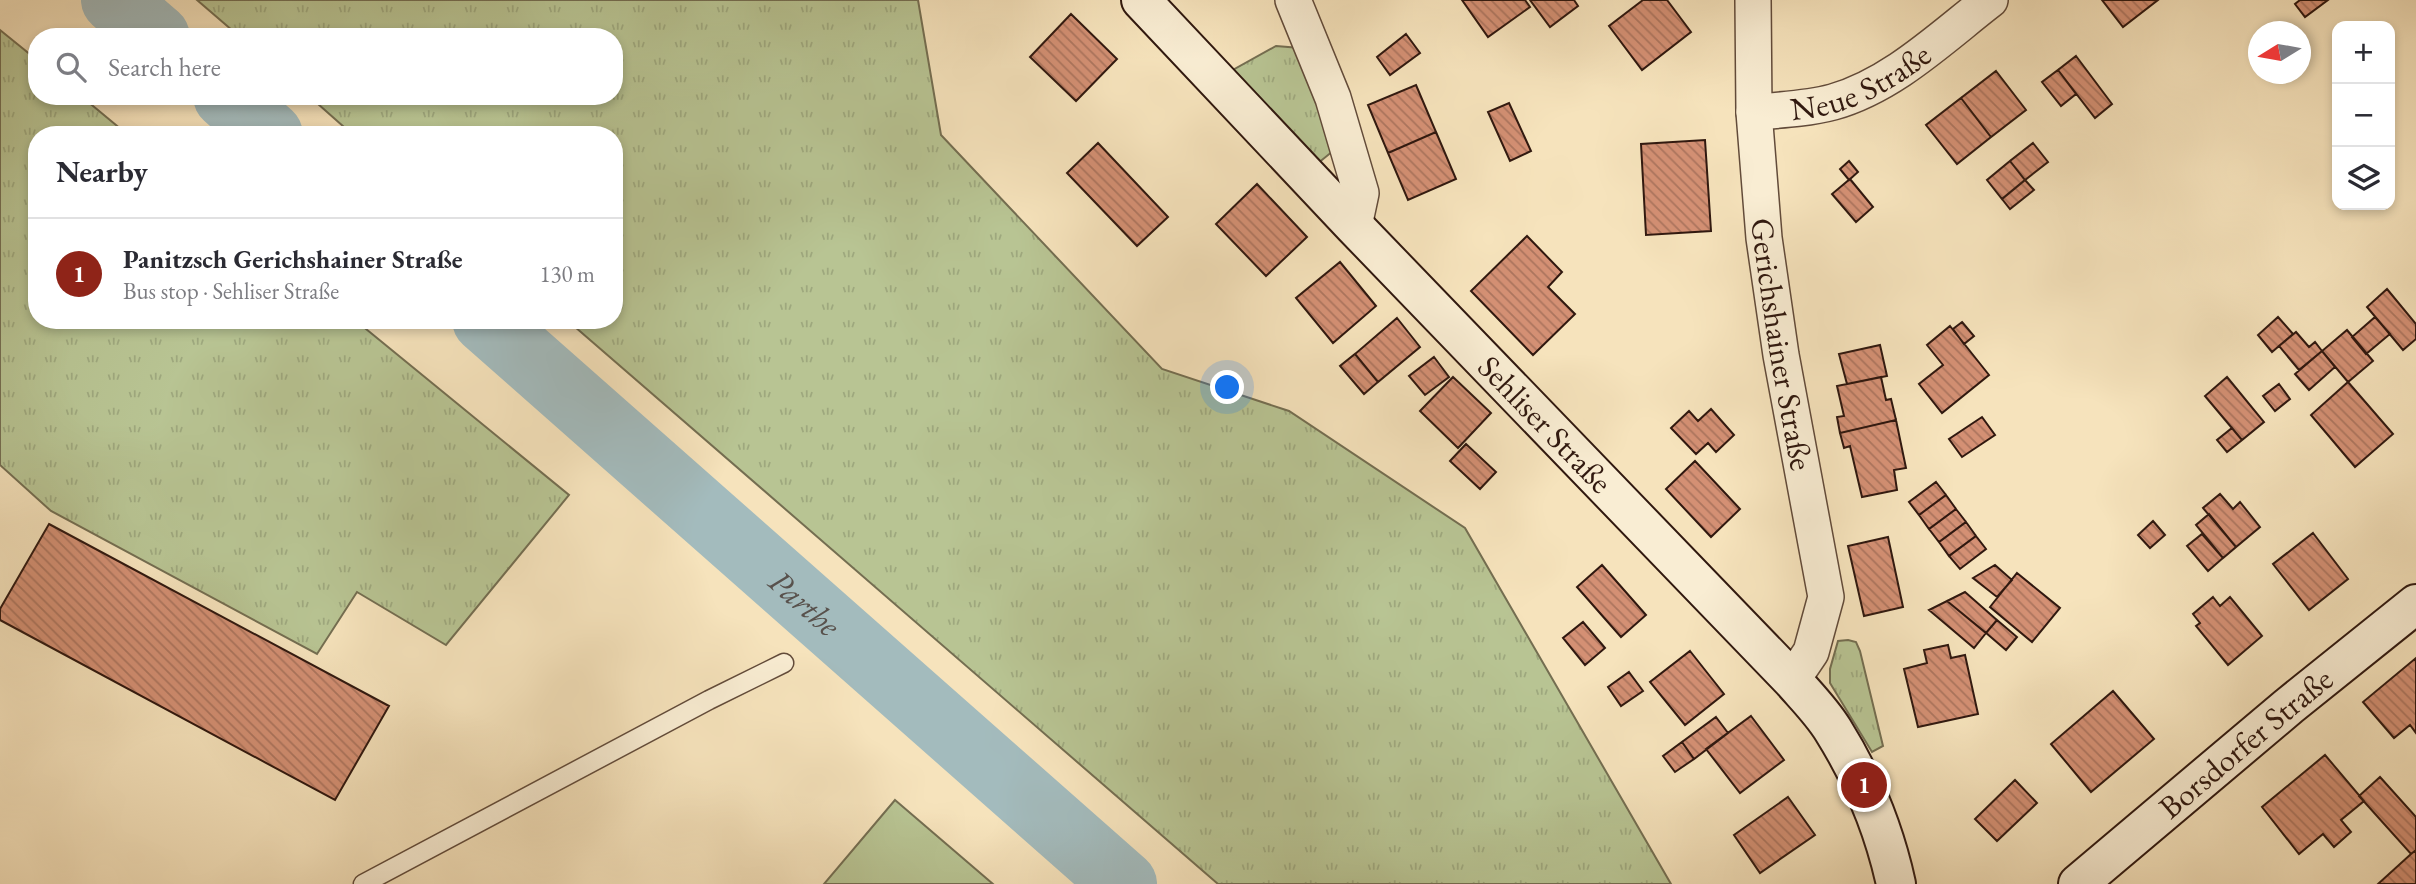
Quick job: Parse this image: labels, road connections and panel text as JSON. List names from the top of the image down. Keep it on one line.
{"streets":{"street":["Neue Straße","Gerichshainer Straße","Sehliser Straße","Borsdorfer Straße"]},"crossings":[["Neue Straße","Gerichshainer Straße"],["Gerichshainer Straße","Sehliser Straße"]],"water":["Parthe"],"north":"left","page":{"map_buttons":["+","−"],"search":"Search here","heading":"Nearby","list":[{"mark":"1","name":"Panitzsch Gerichshainer Straße","note":"Bus stop · Sehliser Straße","value":"130 m"}],"pins":"1"}}
